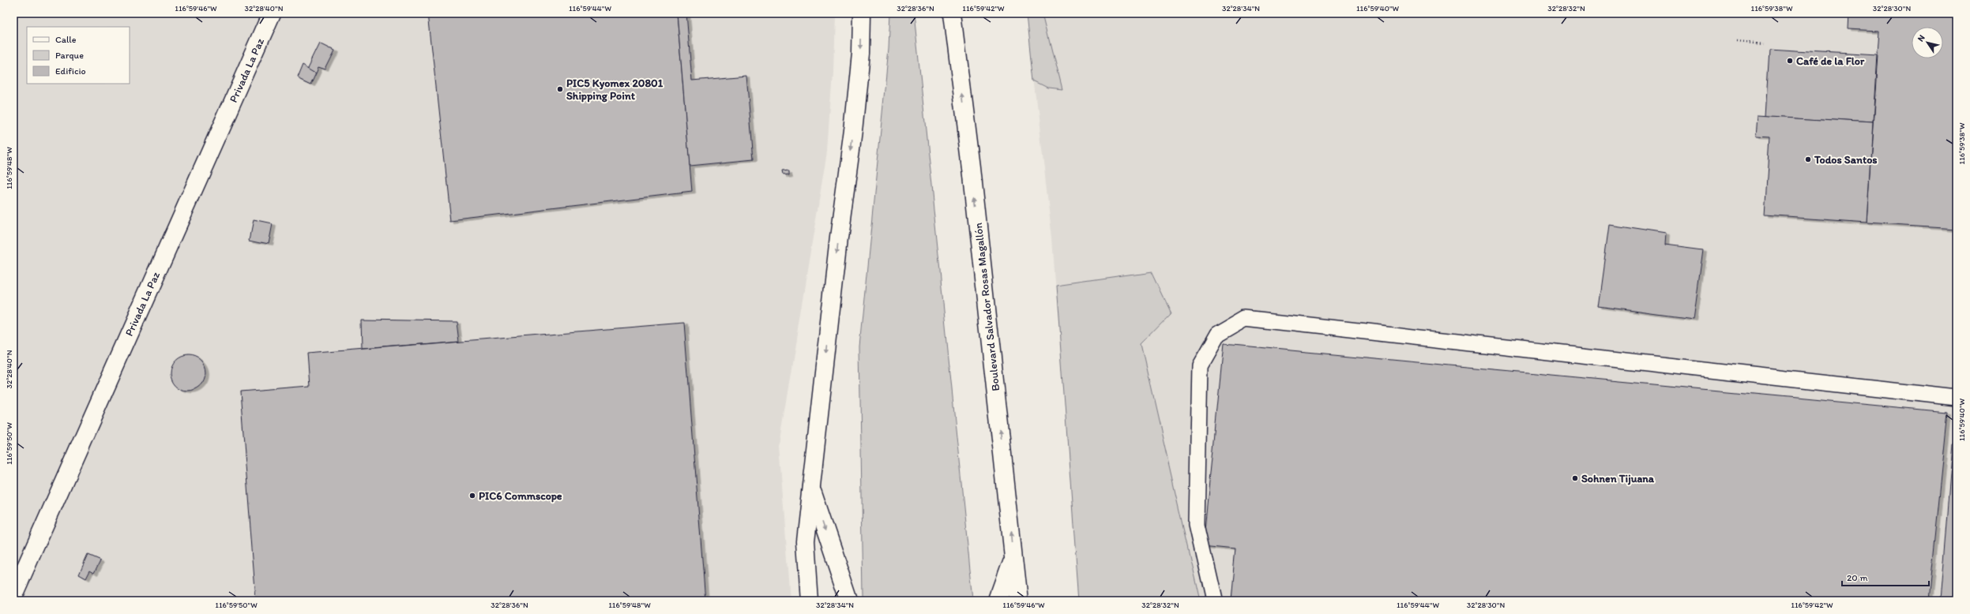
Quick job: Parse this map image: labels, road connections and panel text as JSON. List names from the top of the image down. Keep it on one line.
{"streets":{"main road":["Privada La Paz","Boulevard Salvador Rosas Magallón"]},"places":["Café de la Flor","PIC5 Kyomex 20801 Shipping Point","Todos Santos","Sohnen Tijuana","PIC6 Commscope"],"legend":["Calle","Parque","Edificio"],"scale_bar":"20 m","north":"top left","coordinates":["116°59'46\"W","32°28'40\"N","116°59'44\"W","32°28'36\"N","116°59'42\"W","32°28'34\"N","116°59'40\"W","32°28'32\"N","116°59'38\"W","32°28'30\"N","116°59'48\"W","116°59'50\"W"]}
